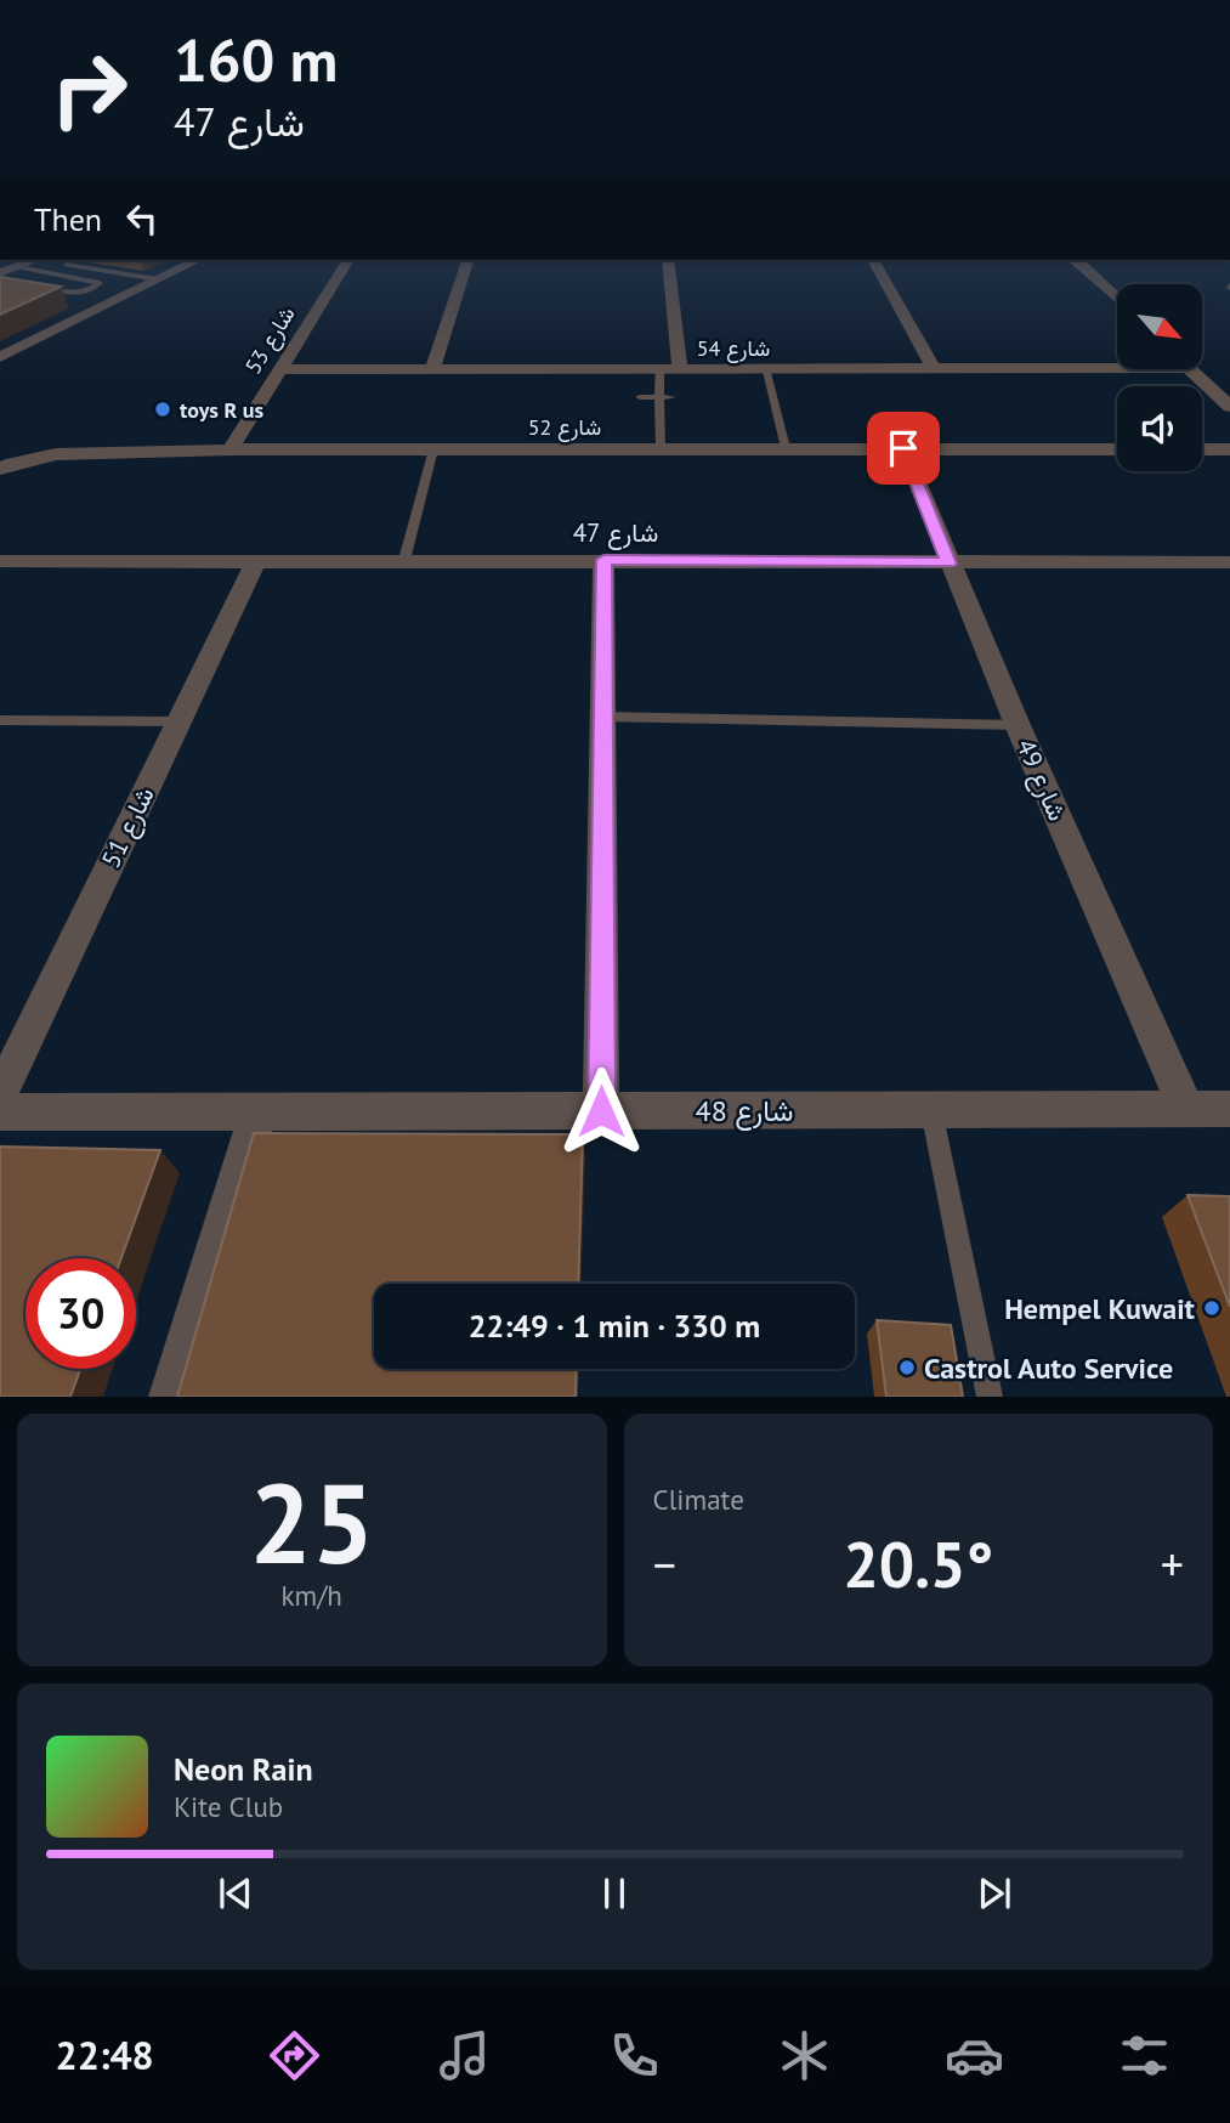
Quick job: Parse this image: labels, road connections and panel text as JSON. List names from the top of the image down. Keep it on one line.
{"streets":{"street":["شارع 53","شارع 54","شارع 52","شارع 47","شارع 49","شارع 51","شارع 48"]},"crossings":[["شارع 53","شارع 54"],["شارع 53","شارع 52"],["شارع 52","شارع 49"],["شارع 47","شارع 49"],["شارع 47","شارع 51"],["شارع 49","شارع 48"]],"places":["toys R us","Hempel Kuwait","Castrol Auto Service"],"north":"bottom right","page":{"turn":["160 m","شارع 47"],"then":"Then","limit":"30","trip":"22:49 · 1 min · 330 m","tile":[["25","km/h"],"Climate"],"heat":["−","20.5°","+"],"song":["Neon Rain","Kite Club"],"tabs":"22:48"}}
